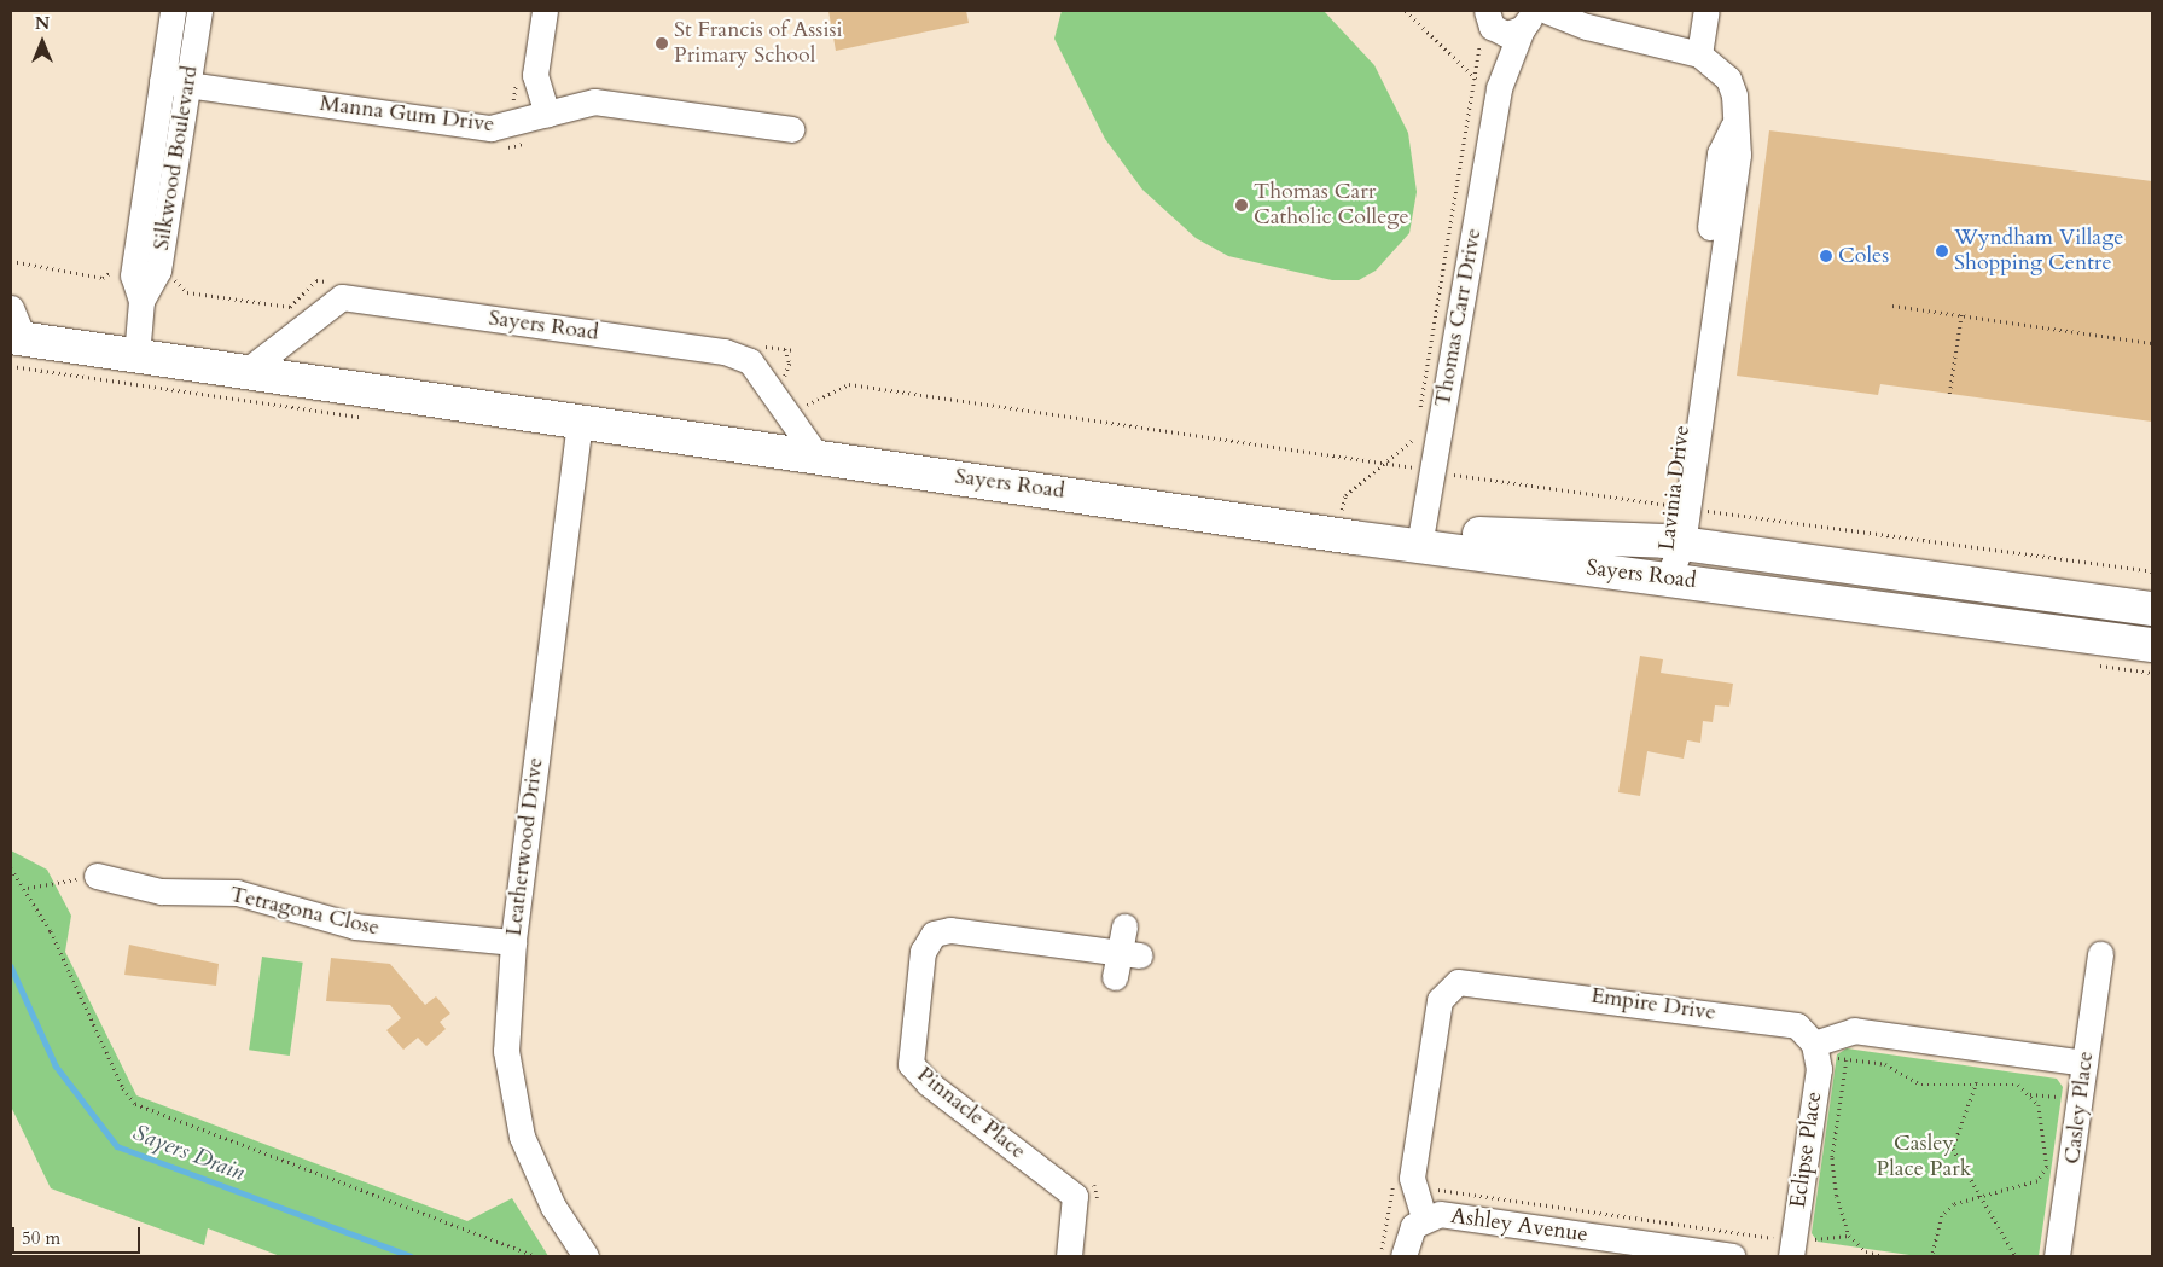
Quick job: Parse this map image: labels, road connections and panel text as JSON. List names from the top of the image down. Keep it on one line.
{"streets":{"main road":["Sayers Road"],"street":["Manna Gum Drive","Silkwood Boulevard","Thomas Carr Drive","Lavinia Drive","Leatherwood Drive","Tetragona Close","Empire Drive","Casley Place","Pinnacle Place","Eclipse Place","Ashley Avenue"]},"crossings":[["Manna Gum Drive","Silkwood Boulevard"],["Silkwood Boulevard","Sayers Road"],["Thomas Carr Drive","Sayers Road"],["Thomas Carr Drive","Lavinia Drive"],["Sayers Road","Lavinia Drive"],["Sayers Road","Leatherwood Drive"],["Leatherwood Drive","Tetragona Close"],["Empire Drive","Eclipse Place"],["Empire Drive","Ashley Avenue"]],"water":["Sayers Drain"],"parks":["Casley Place Park"],"places":["St Francis of Assisi Primary School","Thomas Carr Catholic College","Wyndham Village Shopping Centre","Coles"],"scale_bar":"50 m","north":"top"}
